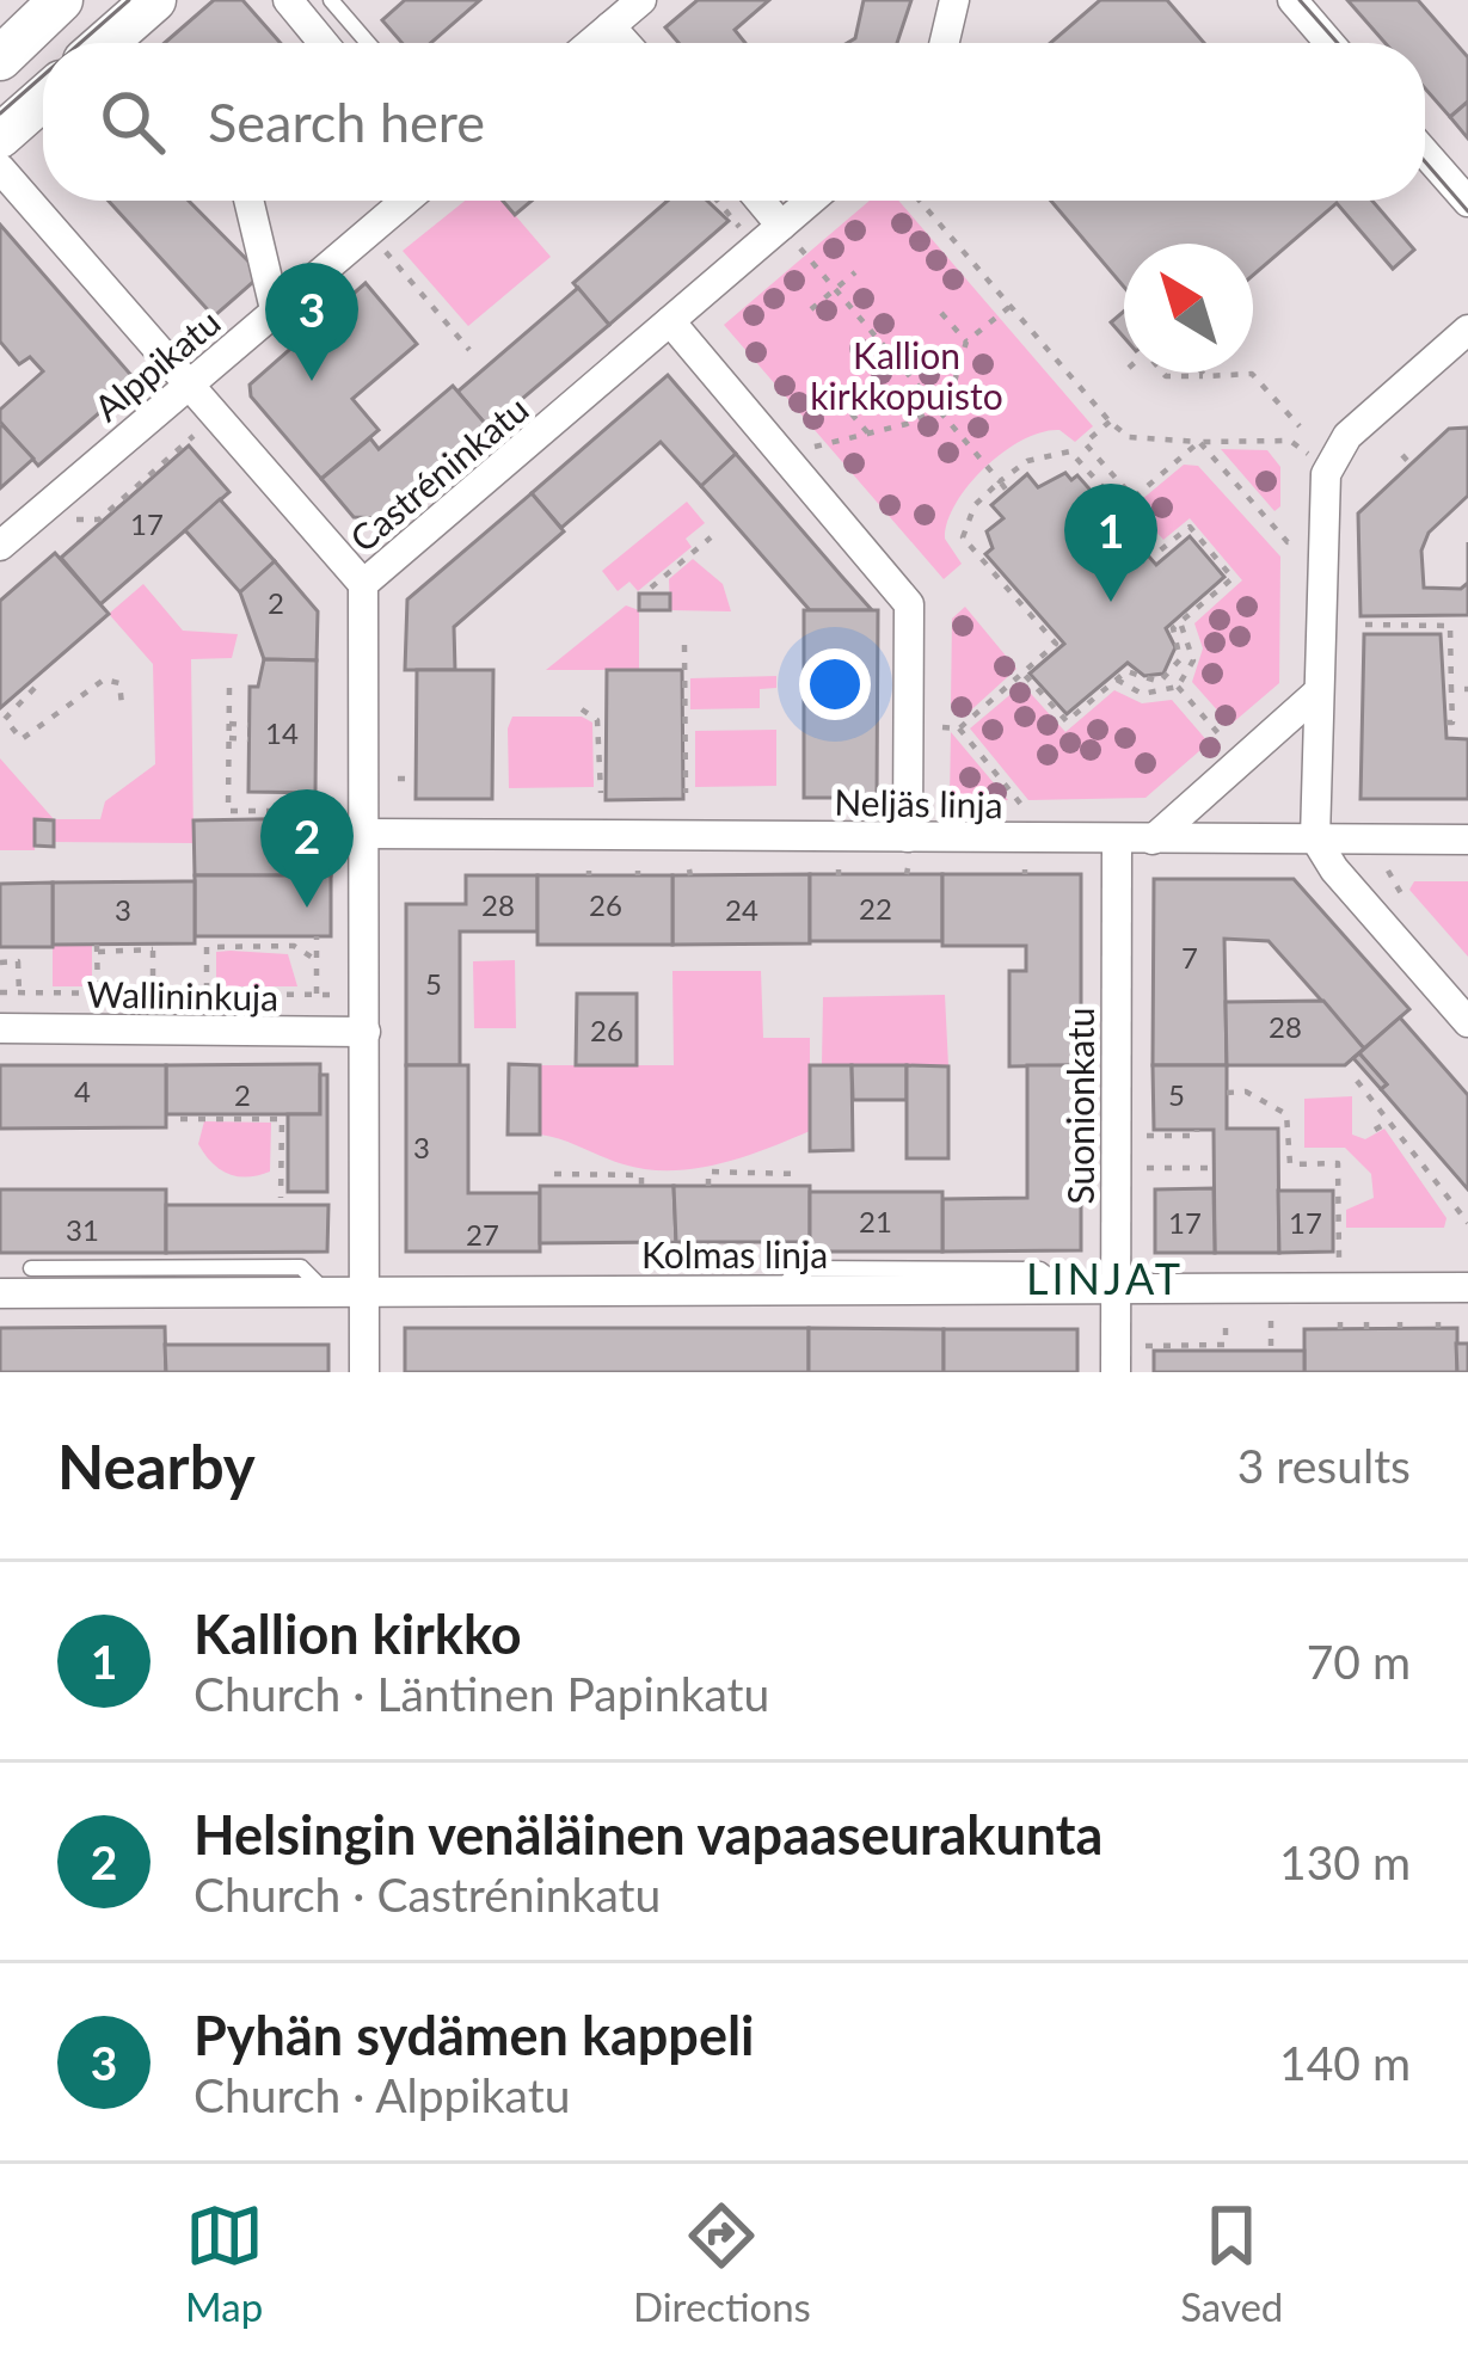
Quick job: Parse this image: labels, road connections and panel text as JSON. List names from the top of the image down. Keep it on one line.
{"streets":{"street":["Alppikatu","Castréninkatu","Neljäs linja","Wallininkuja","Suonionkatu","Kolmas linja"]},"crossings":[["Castréninkatu","Neljäs linja"],["Castréninkatu","Wallininkuja"],["Castréninkatu","Kolmas linja"],["Neljäs linja","Suonionkatu"],["Suonionkatu","Kolmas linja"]],"districts":["LINJAT"],"parks":["Kallion kirkkopuisto"],"house_numbers":["17","2","14","28","26","22","3","24","7","5","28","26","4","2","5","3","21","17","17","31","27"],"north":"top left","page":{"search":"Search here","pins":["3","1","2"],"heading":["Nearby","3 results"],"list":[{"mark":"1","name":"Kallion kirkko","note":"Church · Läntinen Papinkatu","value":"70 m"},{"mark":"2","name":"Helsingin venäläinen vapaaseurakunta","note":"Church · Castréninkatu","value":"130 m"},{"mark":"3","name":"Pyhän sydämen kappeli","note":"Church · Alppikatu","value":"140 m"}],"nav":["Map","Directions","Saved"]}}
